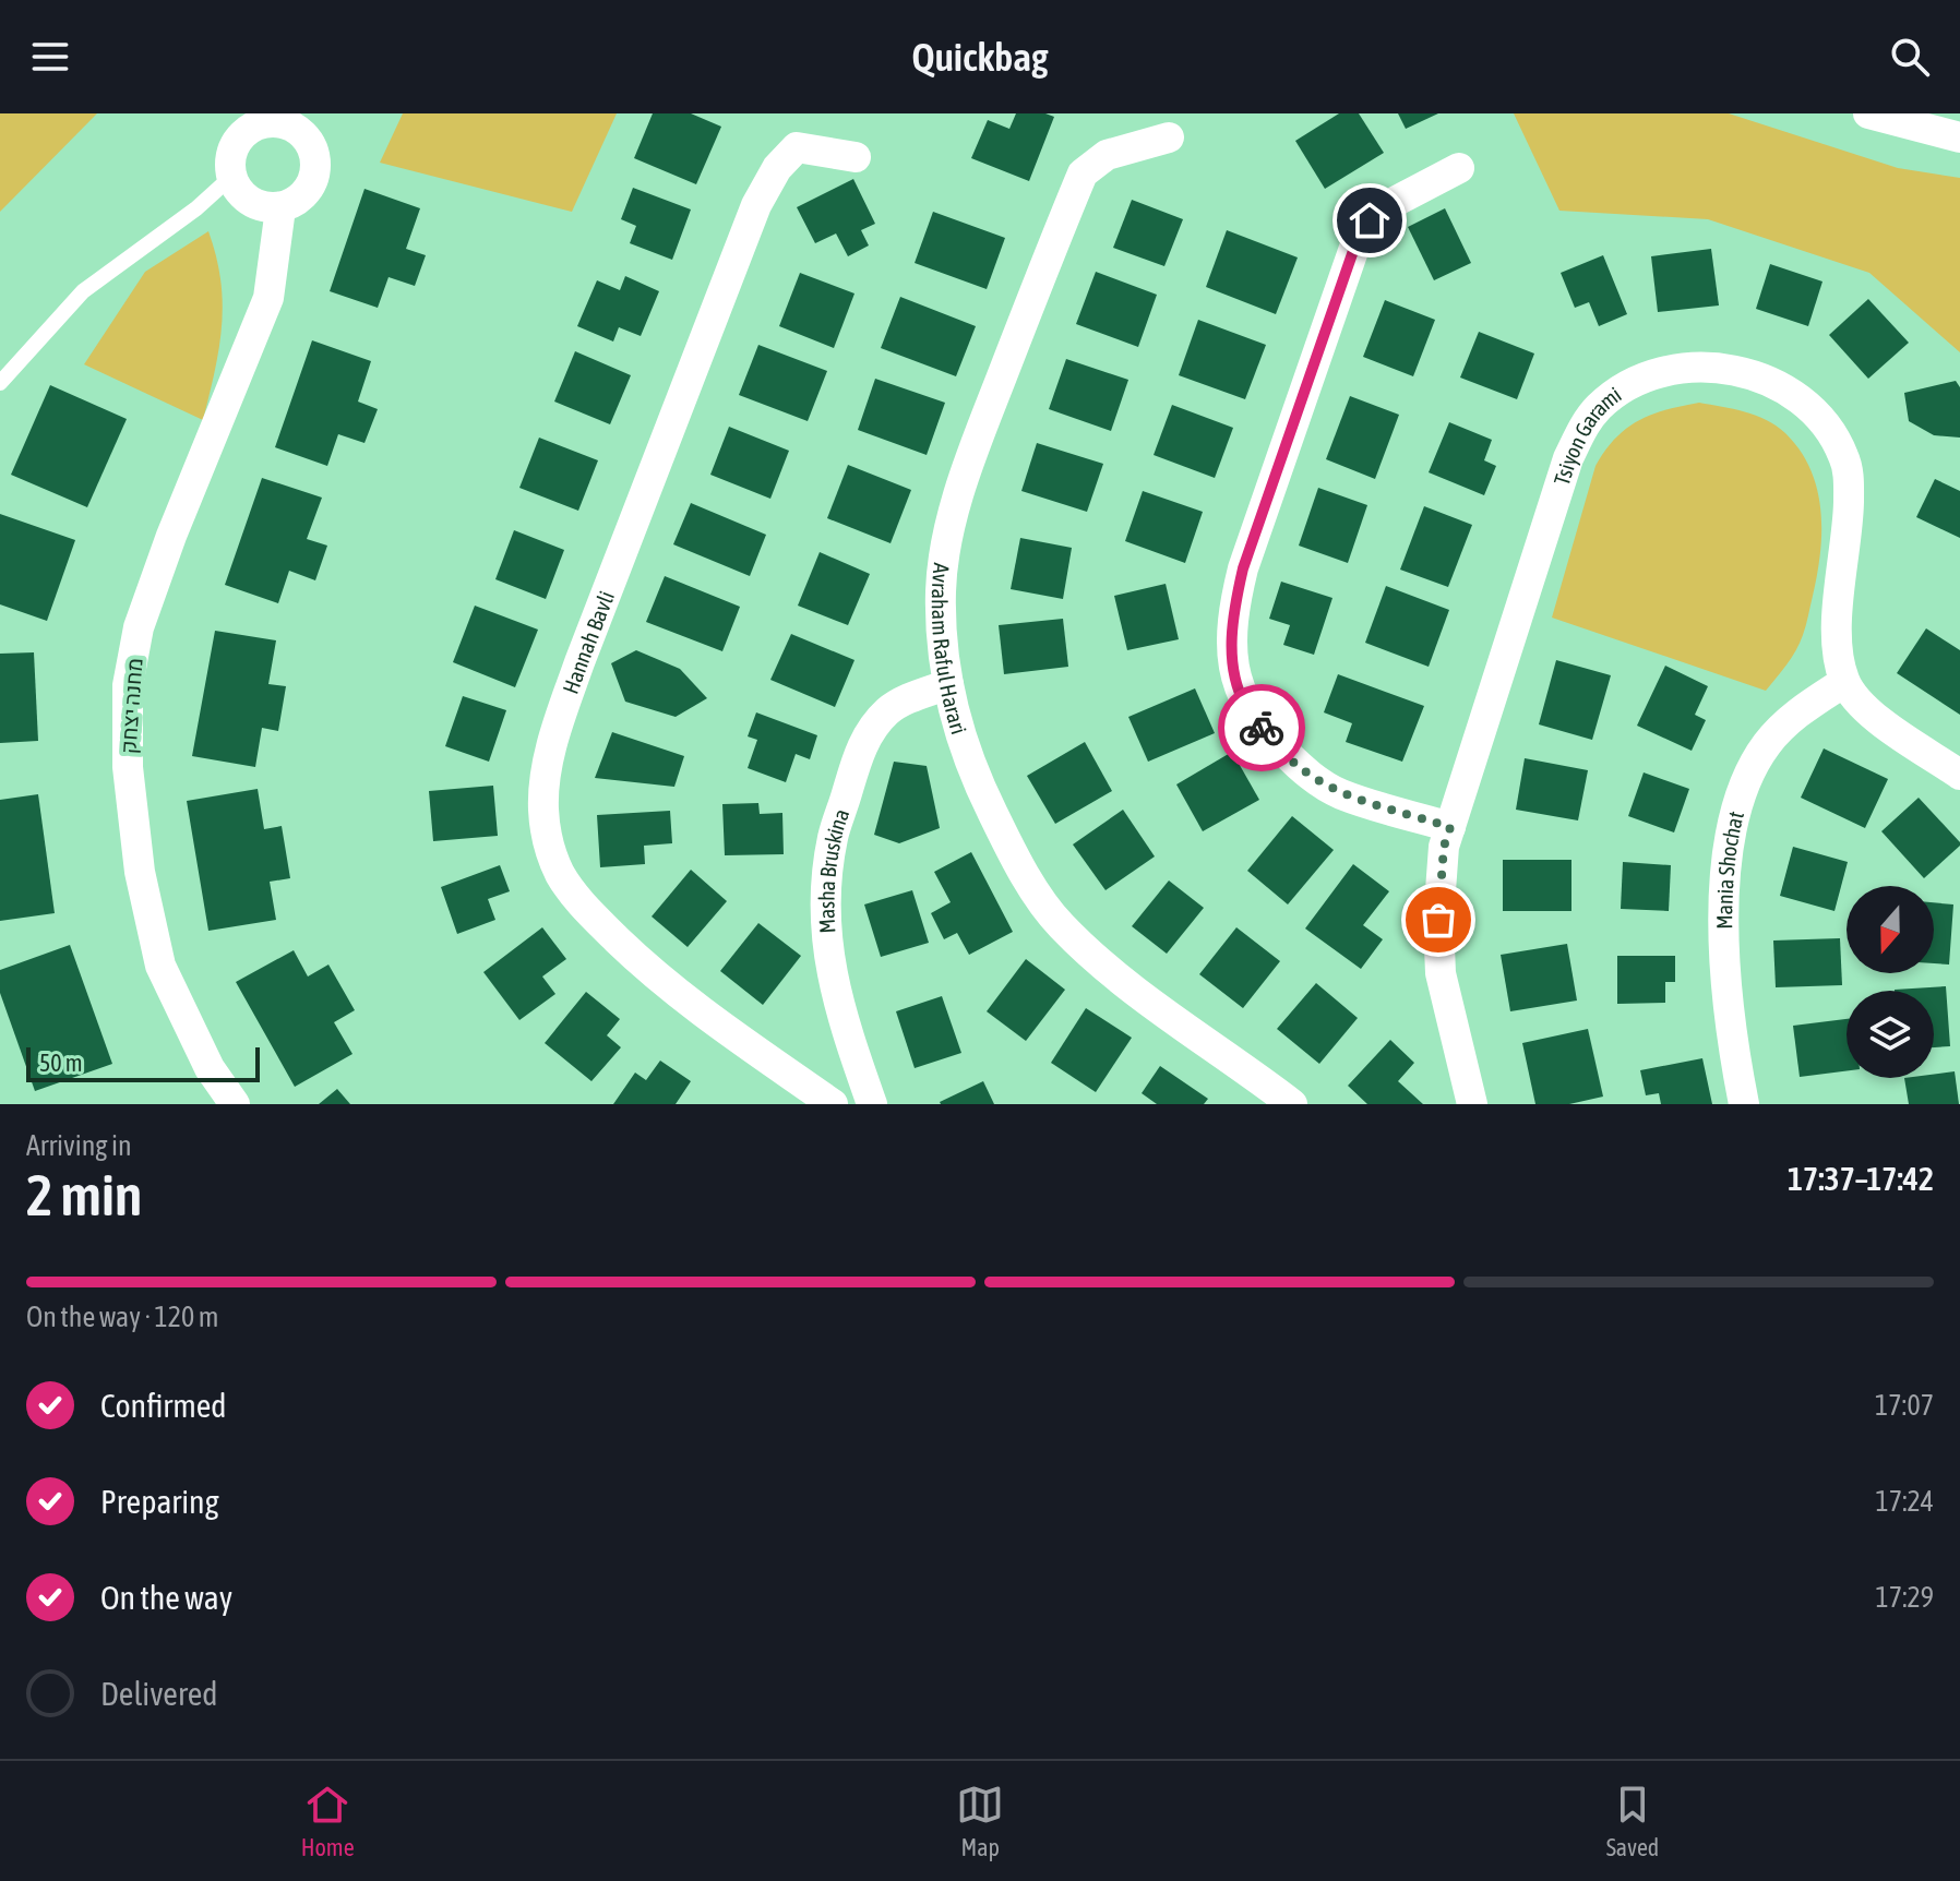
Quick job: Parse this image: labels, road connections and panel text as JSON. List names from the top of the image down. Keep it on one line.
{"streets":{"street":["Tsiyon Garami","Hannah Bavli","Avraham Raful Harari","מחנה יצחק","Masha Bruskina","Mania Shochat"]},"crossings":[["Tsiyon Garami","Mania Shochat"],["Avraham Raful Harari","Masha Bruskina"]],"scale_bar":"50 m","north":"bottom","page":{"header":"Quickbag","scale":"50 m","heading":["2 min","Arriving in","17:37–17:42"],"bar":"On the way · 120 m","list":[["Confirmed","17:07"],["Preparing","17:24"],["On the way","17:29"],"Delivered"],"tabs":["Home","Map","Saved"]}}
